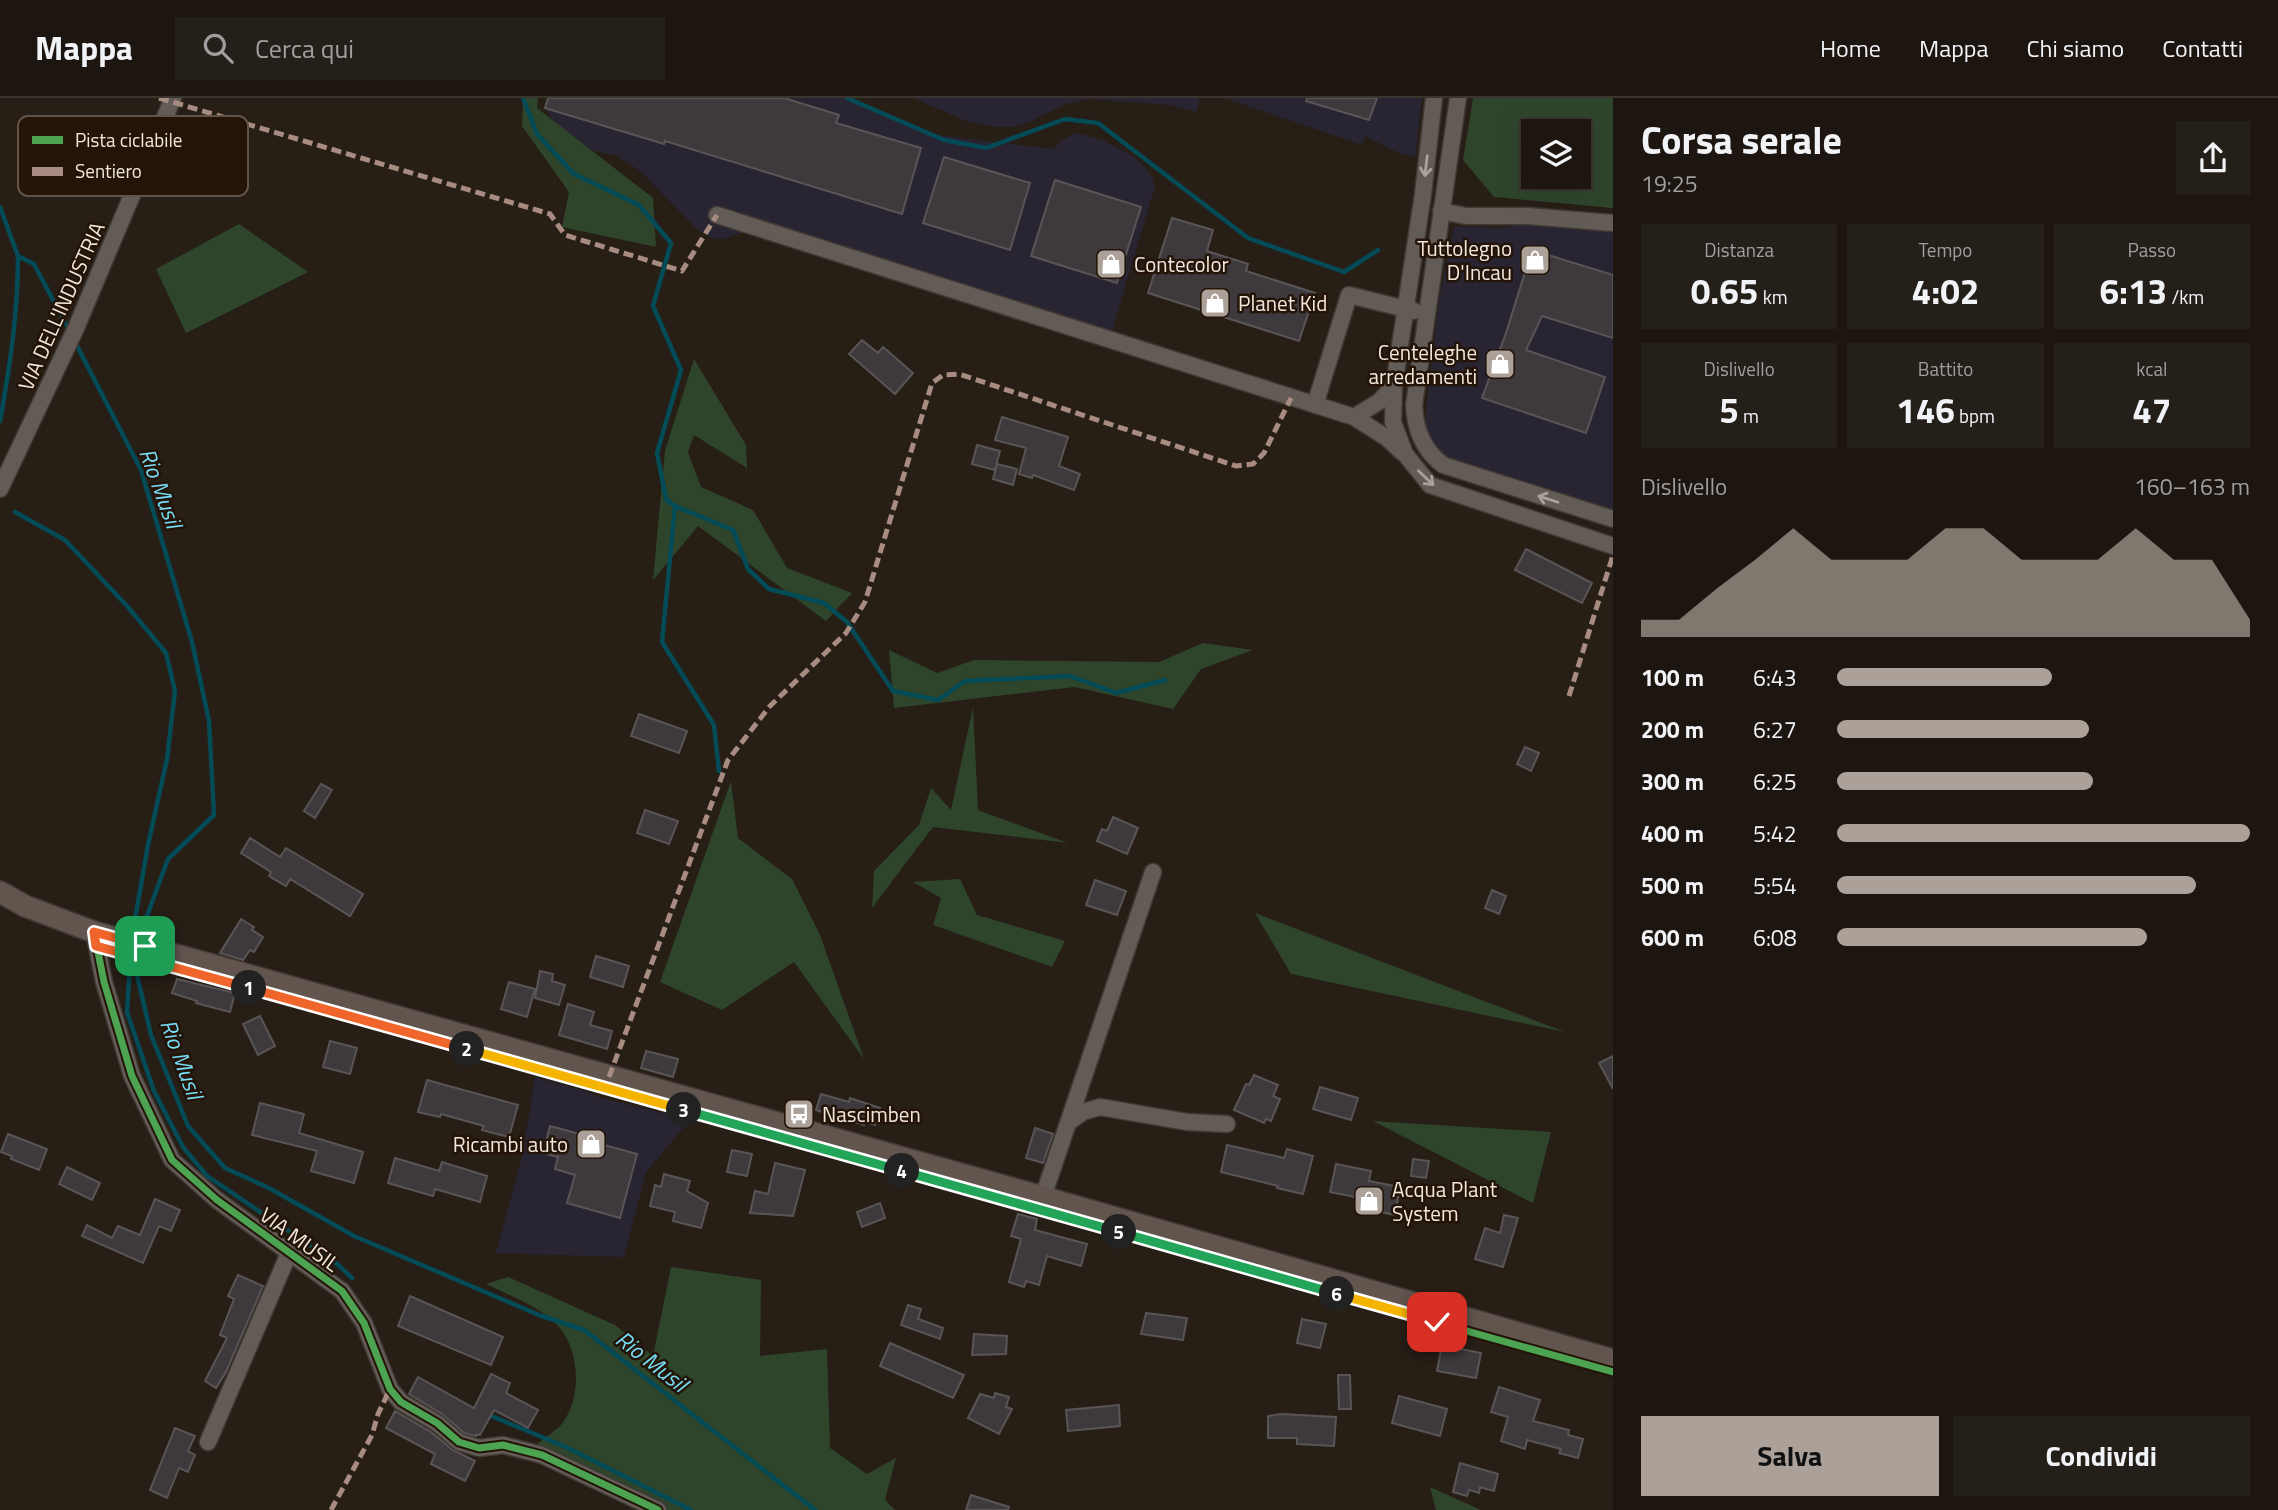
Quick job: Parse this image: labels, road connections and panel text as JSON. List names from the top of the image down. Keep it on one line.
{"streets":{"street":["VIA DELL'INDUSTRIA","VIA MUSIL"]},"water":["Rio Musil"],"places":{"shop":["Tuttolegno D'Incau","Contecolor","Planet Kid","Centeleghe arredamenti","Ricambi auto","Acqua Plant System"],"bus stop":["Nascimben"]},"legend":["Pista ciclabile","Sentiero"],"page":{"header":"Mappa","search":"Cerca qui","nav":["Home","Mappa","Chi siamo","Contatti"],"heading":["Corsa serale","19:25"],"stats":[["Distanza","0.65 km"],["Tempo","4:02"],["Passo","6:13 /km"],["Dislivello","5 m"],["Battito","146 bpm"],["kcal","47"]],"chart":["Dislivello","160–163 m"],"list":[{"name":"100 m","note":"6:43"},{"name":"200 m","note":"6:27"},{"name":"300 m","note":"6:25"},{"name":"400 m","note":"5:42"},{"name":"500 m","note":"5:54"},{"name":"600 m","note":"6:08"}],"pins":["1","2","3","4","5","6"],"buttons":["Salva","Condividi"]}}
